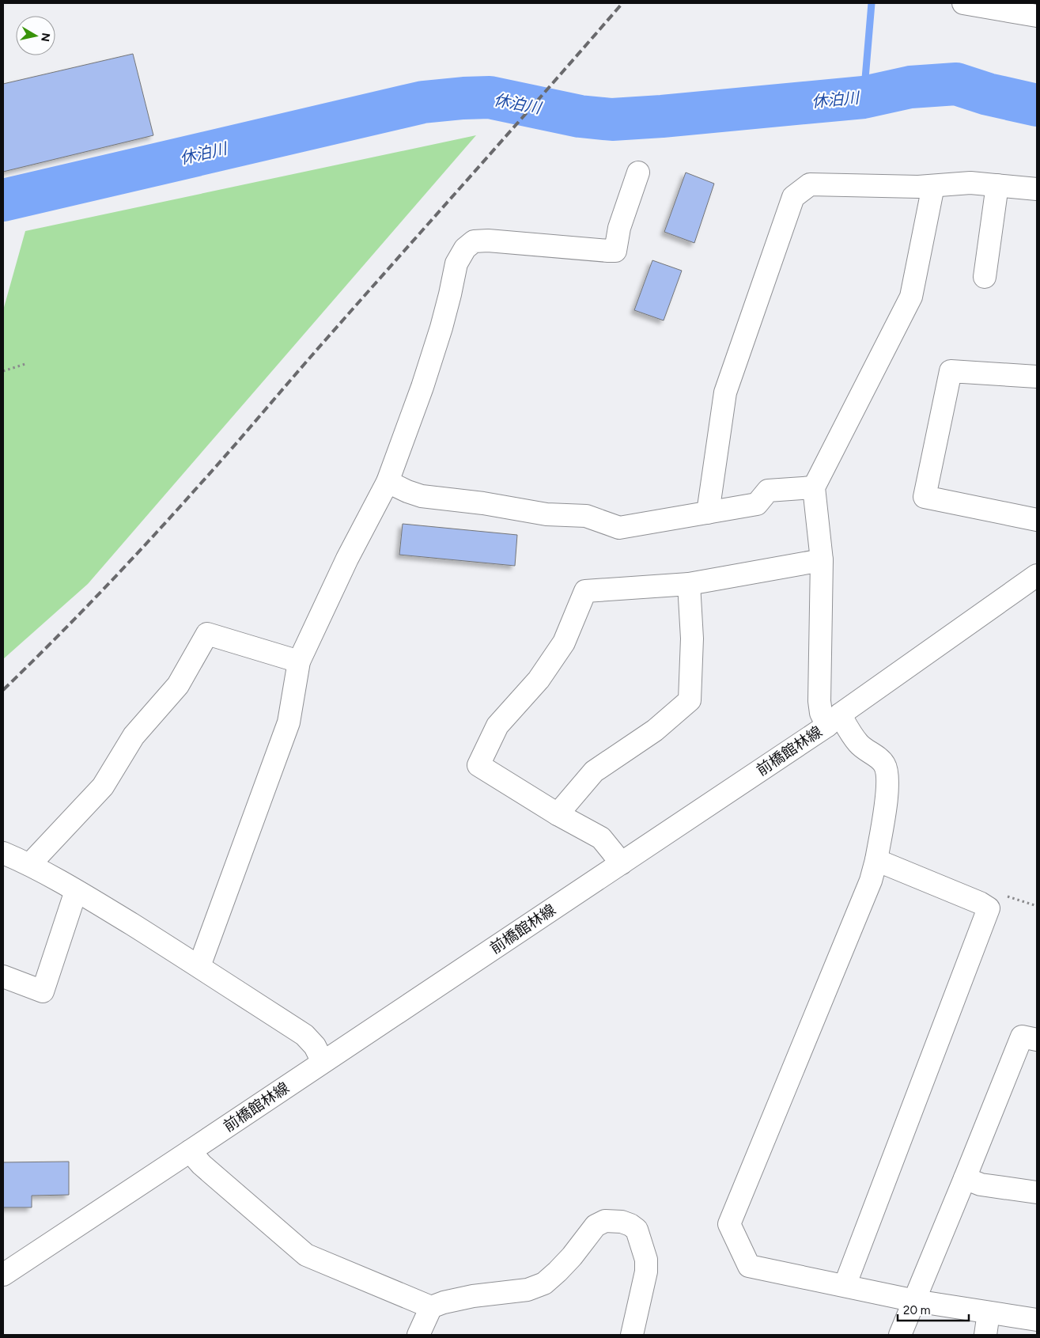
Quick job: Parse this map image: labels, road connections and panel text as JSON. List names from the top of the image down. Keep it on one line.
{"streets":{"street":["前橋館林線"]},"water":["休泊川"],"scale_bar":"20 m","north":"right"}
